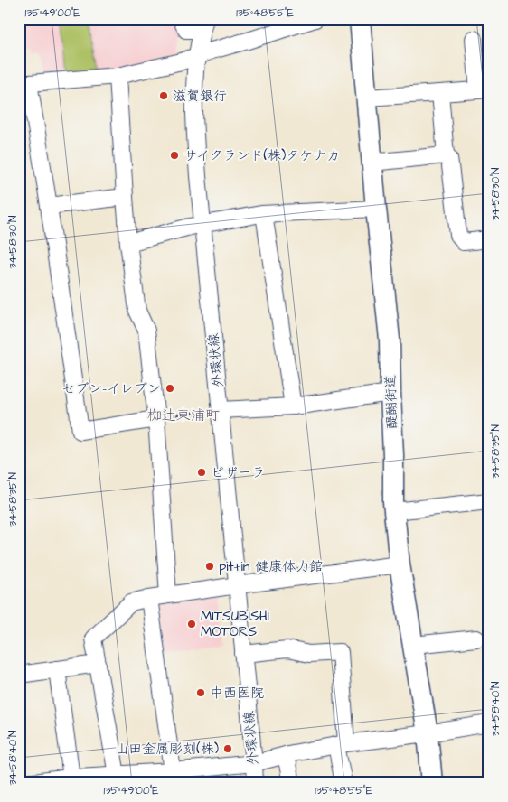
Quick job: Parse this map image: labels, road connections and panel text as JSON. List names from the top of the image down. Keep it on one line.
{"streets":{"main road":["醍醐街道"],"street":["外環状線"]},"districts":["椥辻東浦町"],"places":["滋賀銀行","サイクランド(株)タケナカ","セブン-イレブン","ピザーラ","pit+in 健康体力館","MITSUBISHI MOTORS","中西医院","山田金属彫刻(株)"],"coordinates":["135°49'00\"E","135°48'55\"E","34°58'30\"N","34°58'35\"N","34°58'40\"N"]}
